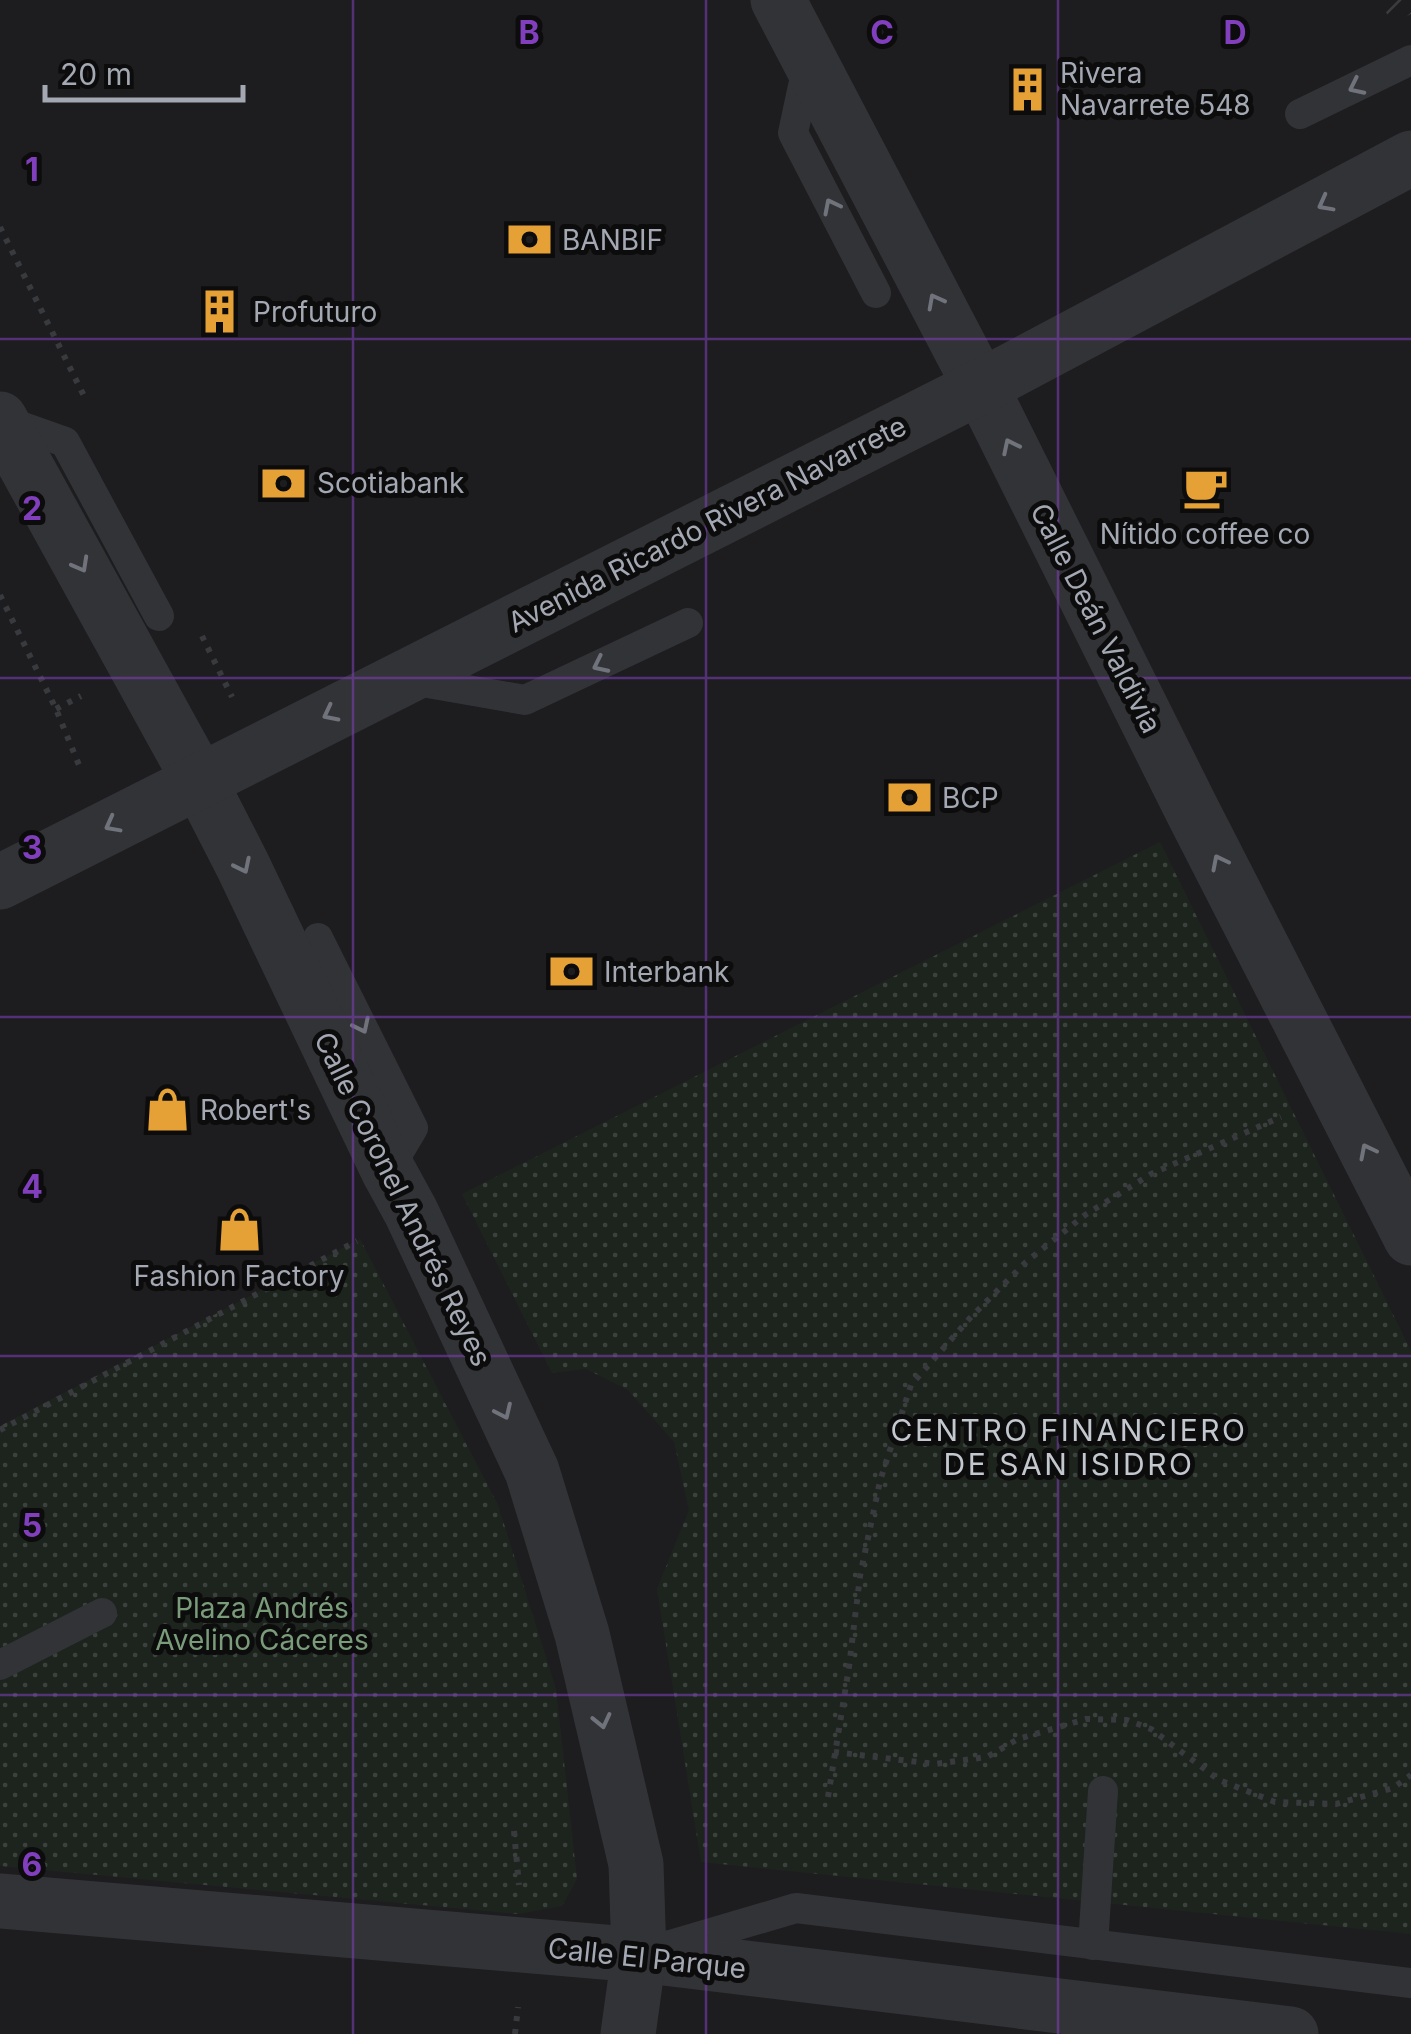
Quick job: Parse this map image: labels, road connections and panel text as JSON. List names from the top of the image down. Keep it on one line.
{"streets":{"street":["Avenida Ricardo Rivera Navarrete","Calle Deán Valdivia","Calle Coronel Andrés Reyes","Calle El Parque"]},"crossings":[["Avenida Ricardo Rivera Navarrete","Calle Deán Valdivia"],["Avenida Ricardo Rivera Navarrete","Calle Coronel Andrés Reyes"],["Calle Coronel Andrés Reyes","Calle El Parque"]],"one_way":["Avenida Ricardo Rivera Navarrete","Calle Deán Valdivia","Calle Coronel Andrés Reyes"],"districts":["CENTRO FINANCIERO DE SAN ISIDRO"],"parks":["Plaza Andrés Avelino Cáceres"],"places":{"building":["Rivera Navarrete 548","Profuturo"],"bank":["BANBIF","Scotiabank","BCP","Interbank"],"cafe":["Nítido coffee co"],"shop":["Robert's","Fashion Factory"]},"scale_bar":"20 m","grid":{"columns":["B","C","D"],"rows":["1","2","3","4","5","6"]}}
